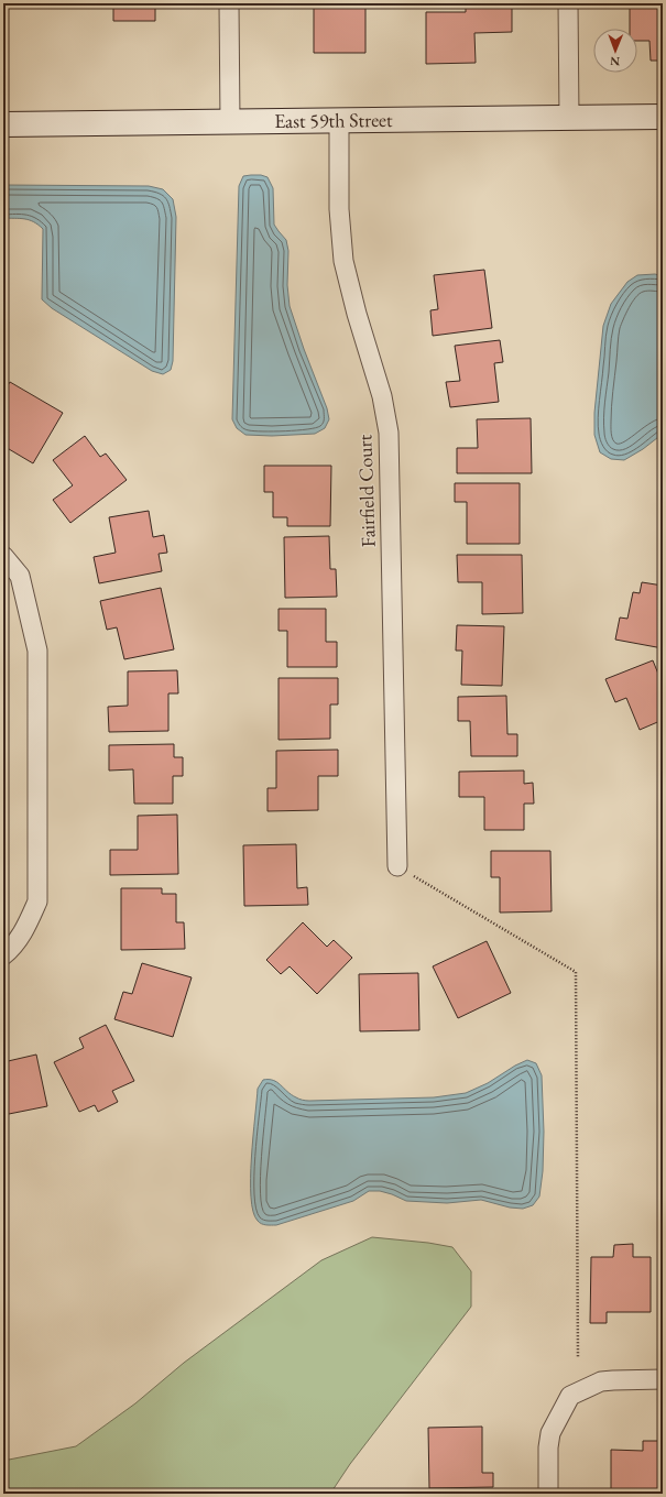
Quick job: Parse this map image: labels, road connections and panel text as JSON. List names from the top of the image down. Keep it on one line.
{"streets":{"street":["East 59th Street","Fairfield Court"]},"crossings":[["East 59th Street","Fairfield Court"]],"north":"bottom"}
